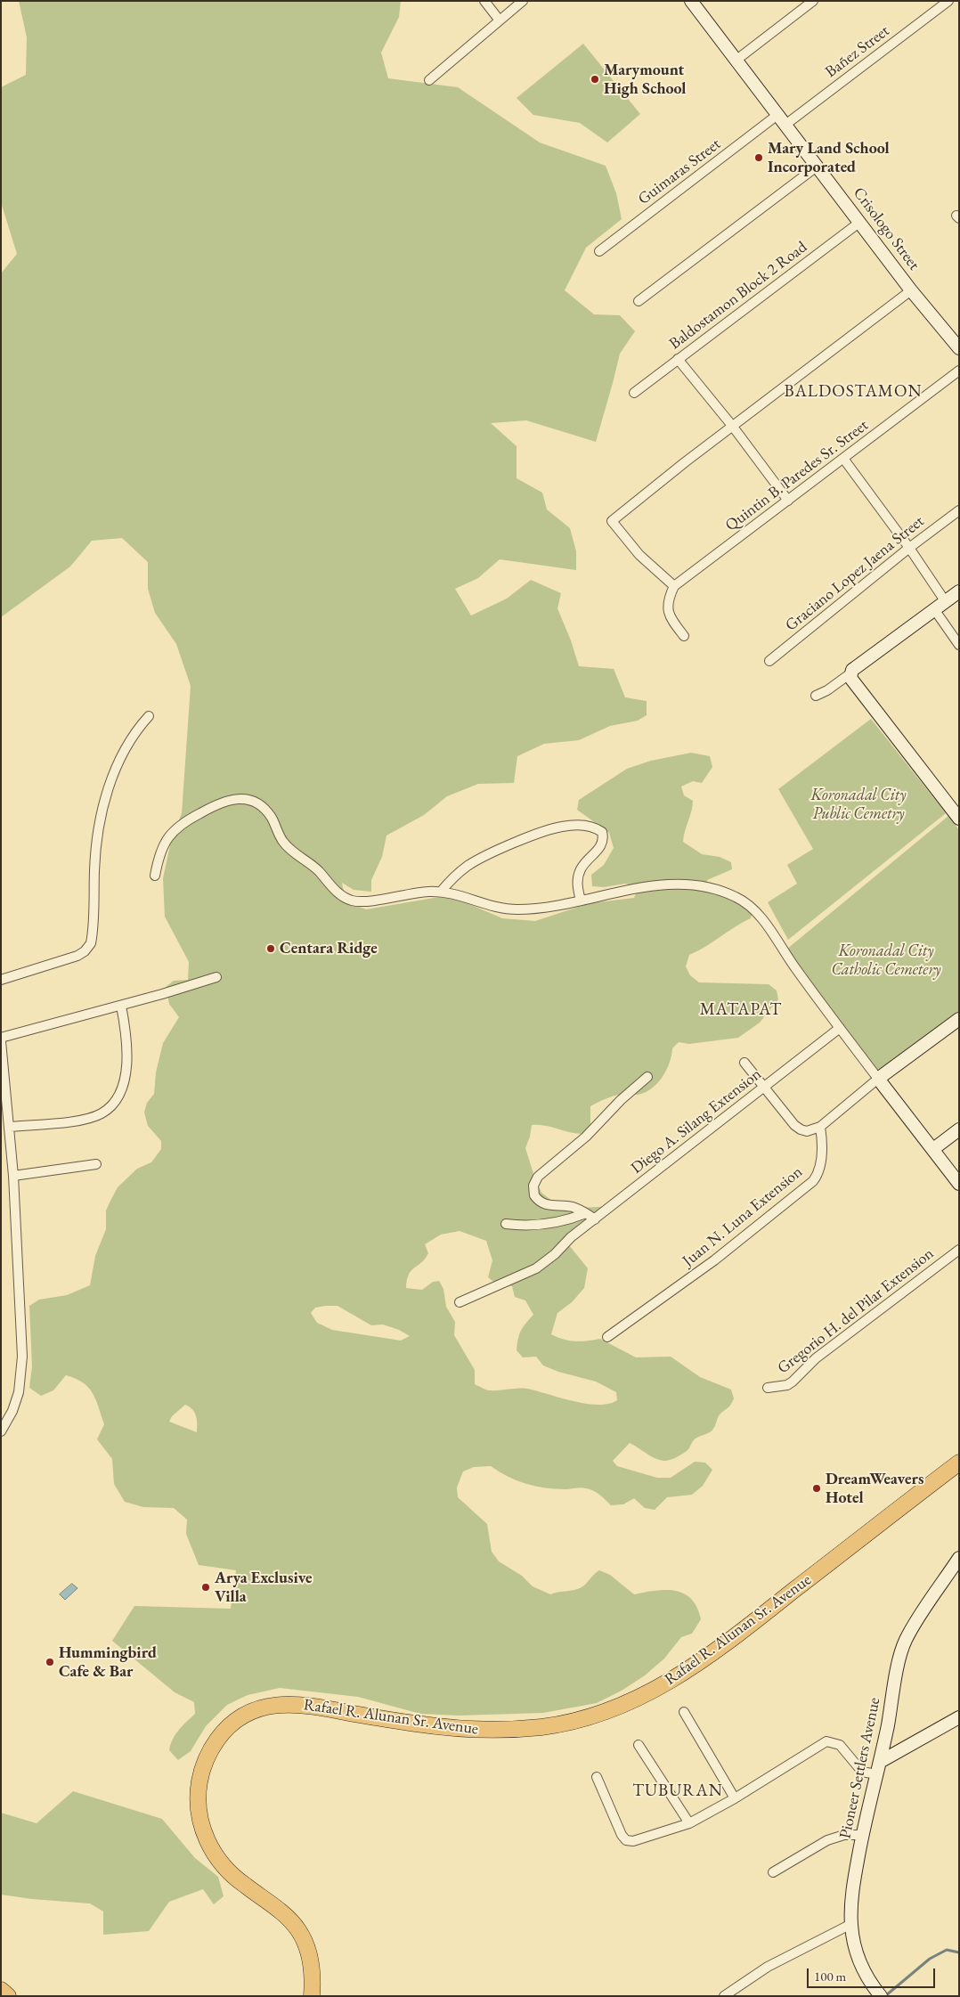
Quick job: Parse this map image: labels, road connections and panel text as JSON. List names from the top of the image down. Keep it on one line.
{"streets":{"highway":["Rafael R. Alunan Sr. Avenue"],"street":["Bañez Street","Guimaras Street","Crisologo Street","Baldostamon Block 2 Road","Quintin B. Paredes Sr. Street","Graciano Lopez Jaena Street","Diego A. Silang Extension","Juan N. Luna Extension","Gregorio H. del Pilar Extension","Pioneer Settlers Avenue"]},"crossings":[["Bañez Street","Crisologo Street"],["Guimaras Street","Crisologo Street"],["Crisologo Street","Baldostamon Block 2 Road"]],"districts":["BALDOSTAMON","MATAPAT","TUBURAN"],"parks":["Koronadal City Public Cemetry","Koronadal City Catholic Cemetery"],"places":["Marymount High School","Mary Land School Incorporated","Centara Ridge","DreamWeavers Hotel","Arya Exclusive Villa","Hummingbird Cafe & Bar"],"scale_bar":"100 m"}
